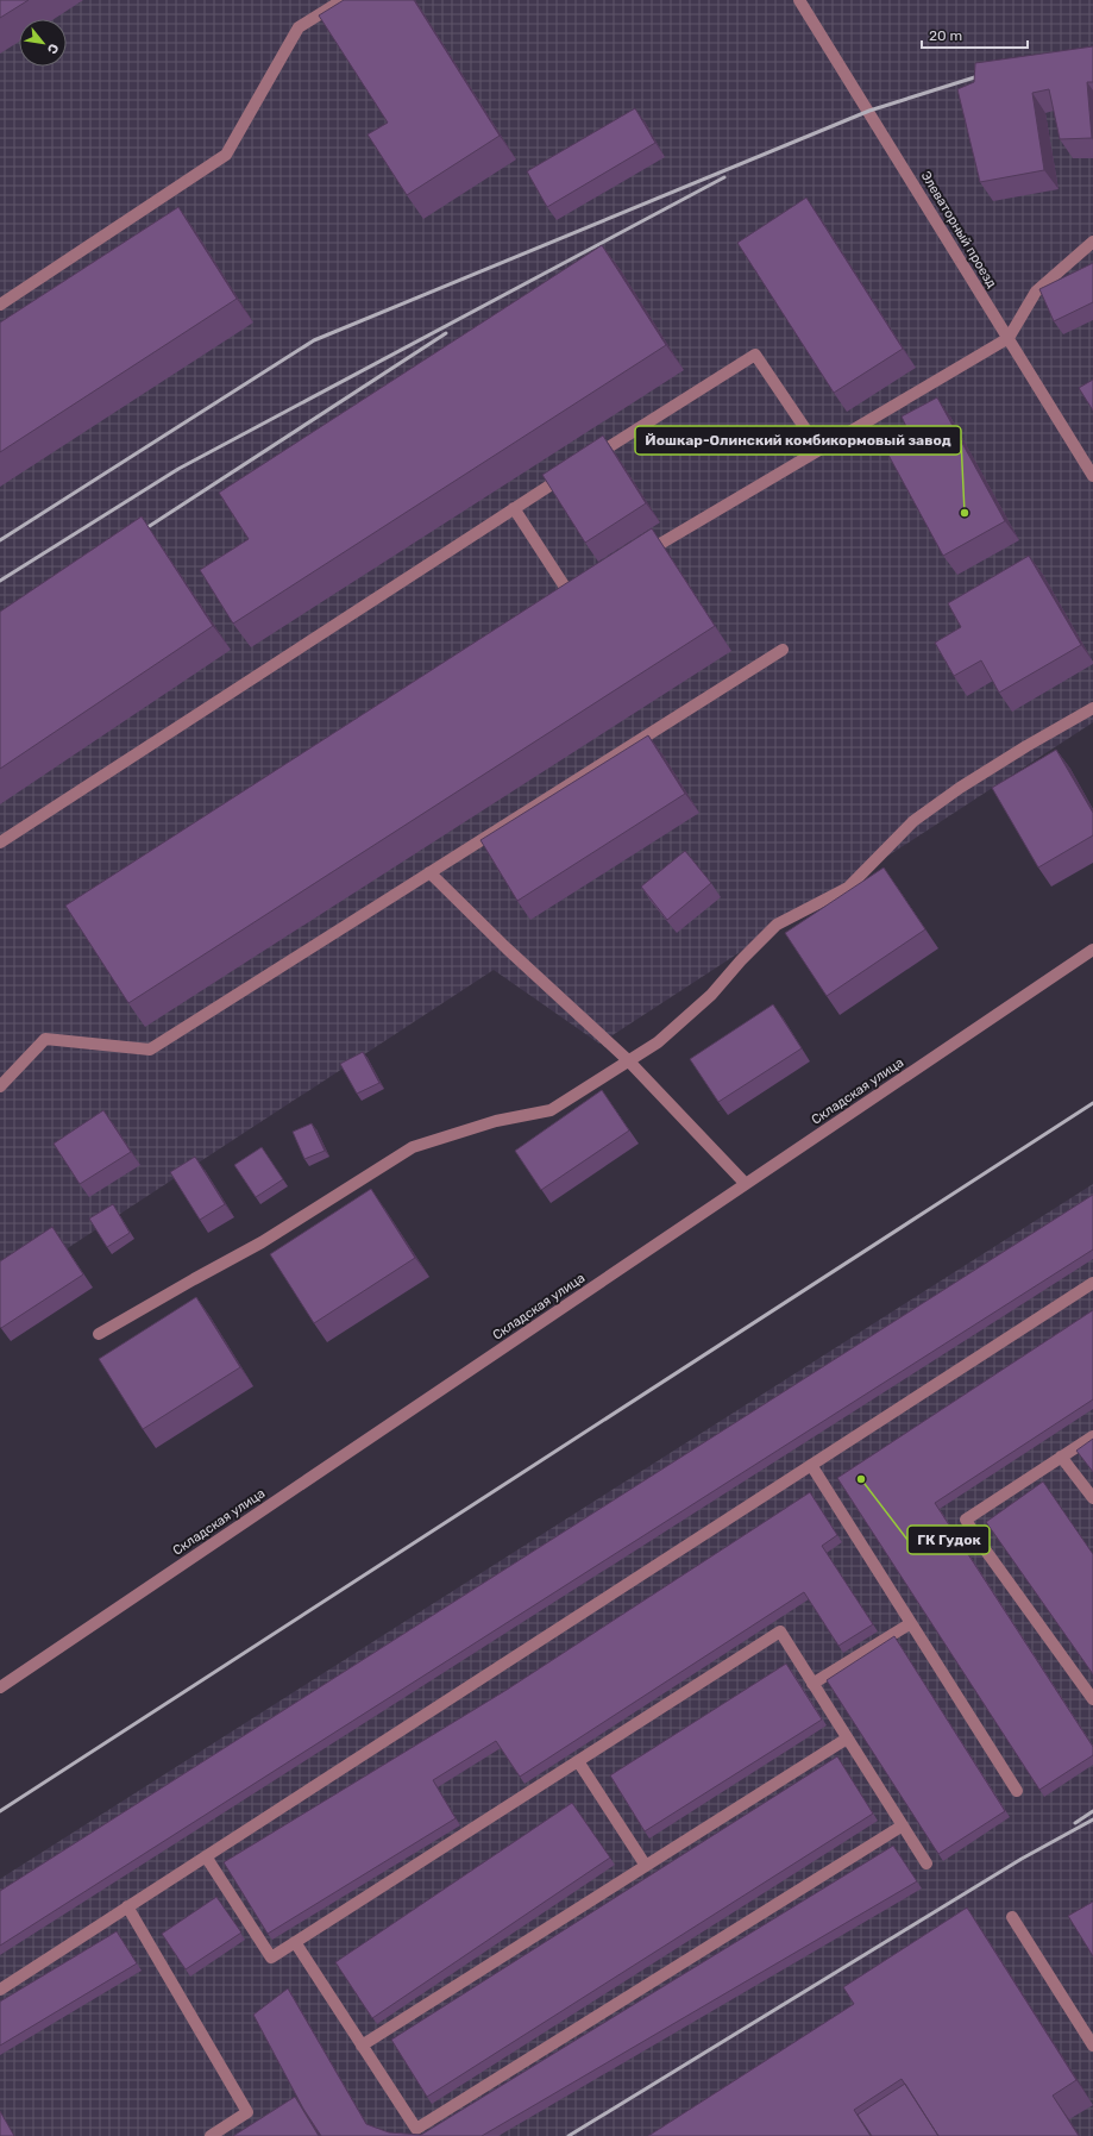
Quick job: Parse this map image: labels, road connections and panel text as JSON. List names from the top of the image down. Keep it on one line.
{"streets":{"street":["Элеваторный проезд","Складская улица"]},"places":["Йошкар-Олинский комбикормовый завод","ГК Гудок"],"scale_bar":"20 m","north":"bottom right"}
